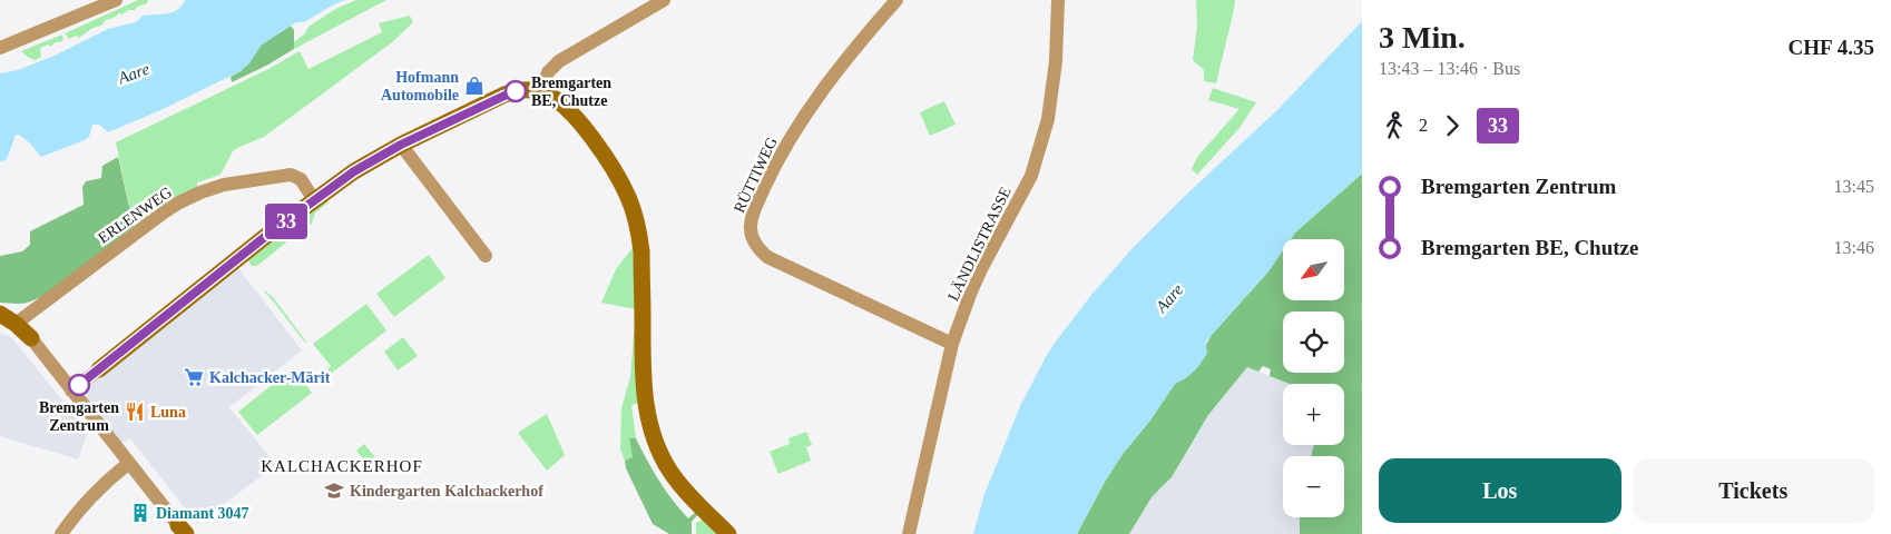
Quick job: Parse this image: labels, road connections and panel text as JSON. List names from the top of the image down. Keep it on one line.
{"streets":{"street":["RÜTTIWEG","ERLENWEG","LÄNDLISTRASSE"]},"crossings":[["RÜTTIWEG","LÄNDLISTRASSE"]],"districts":["KALCHACKERHOF"],"water":["Aare"],"places":{"shop":["Hofmann Automobile"],"other":["Bremgarten BE, Chutze","Bremgarten Zentrum"],"supermarket":["Kalchacker-Märit"],"restaurant":["Luna"],"school or university":["Kindergarten Kalchackerhof"],"building":["Diamant 3047"]},"lines":["bus line 33"],"north":"bottom left","page":{"on_map":"33","heading":["3 Min.","13:43 – 13:46 · Bus","CHF 4.35"],"legs":["2","33"],"list":[{"name":"Bremgarten Zentrum","value":"13:45"},{"name":"Bremgarten BE, Chutze","value":"13:46"}],"map_buttons":["+","−"],"buttons":["Los","Tickets"]}}
